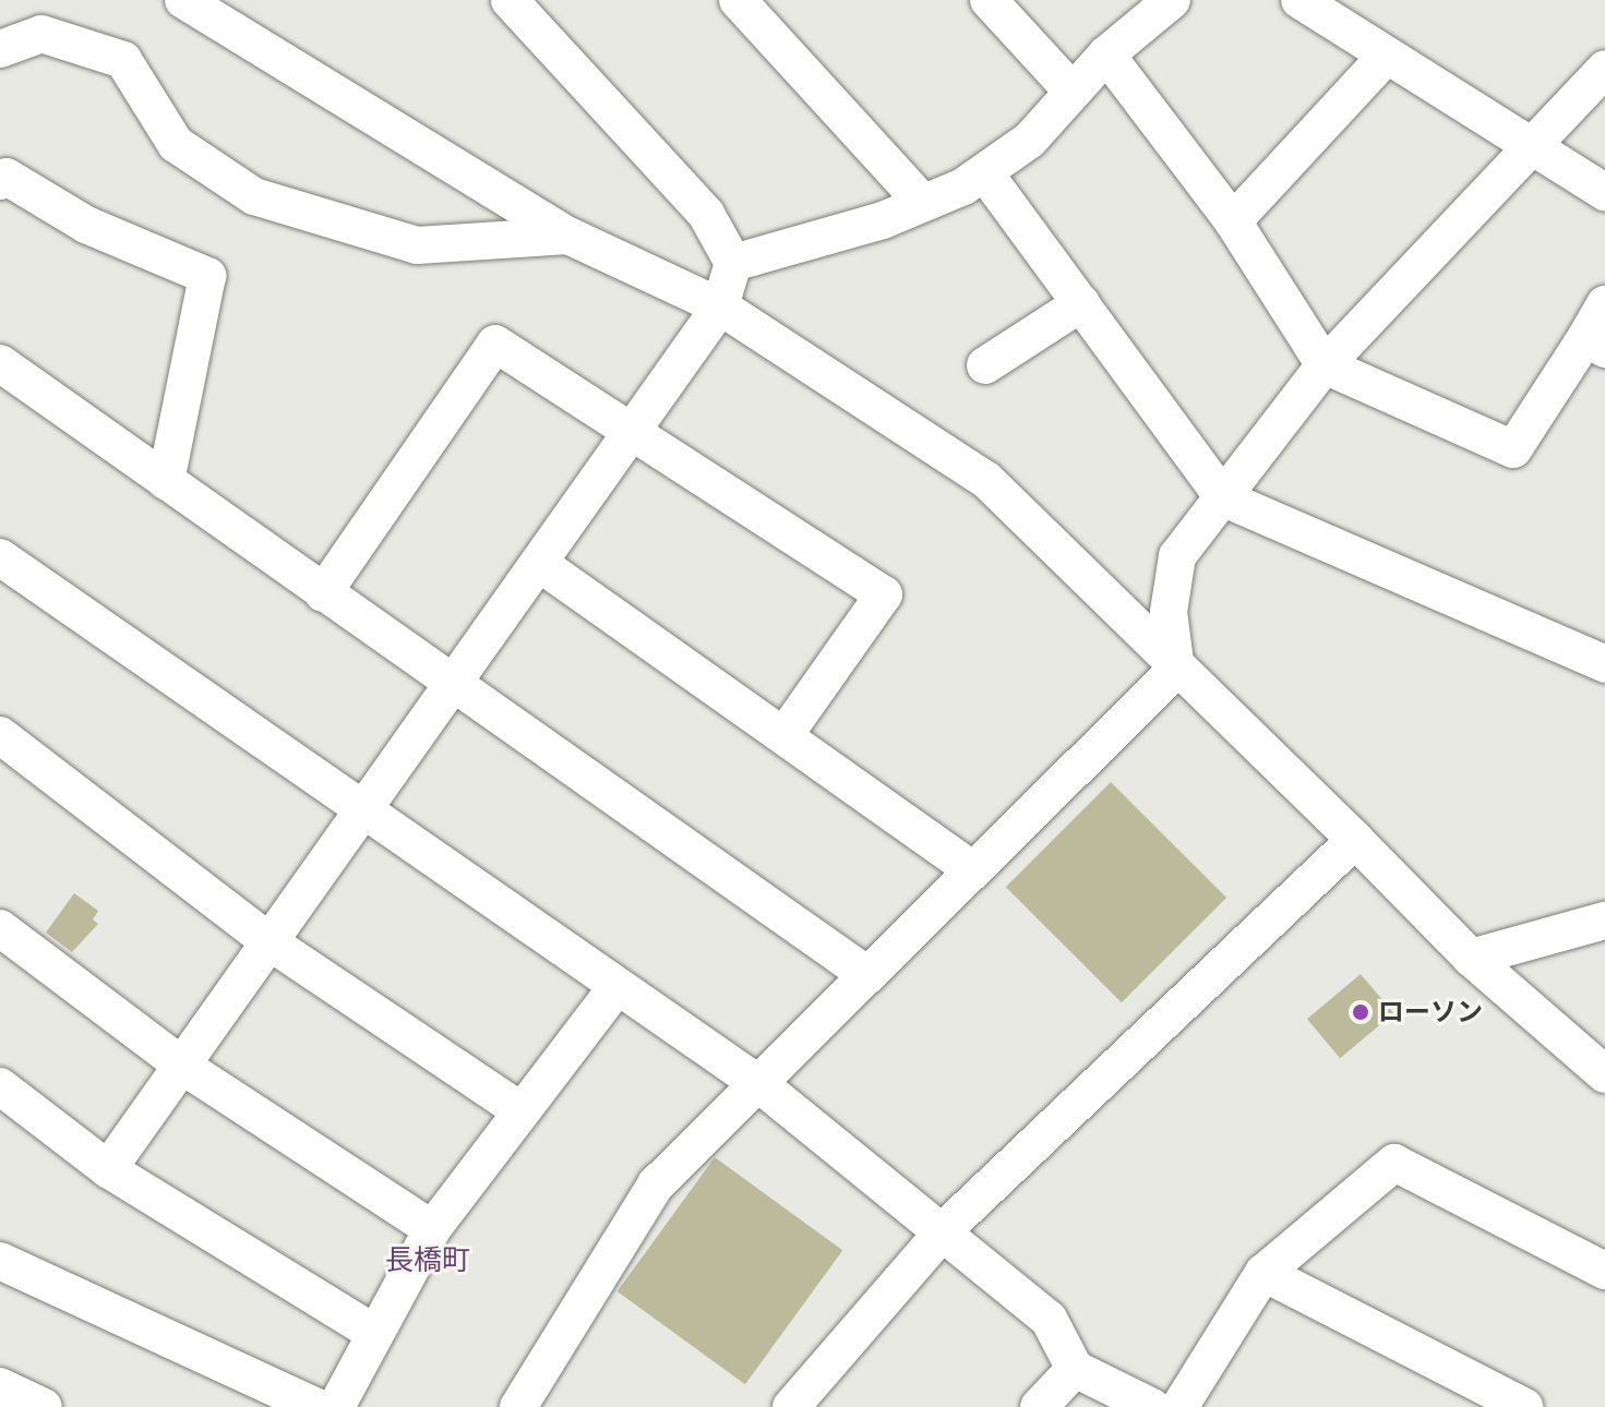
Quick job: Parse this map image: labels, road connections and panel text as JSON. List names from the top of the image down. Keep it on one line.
{"districts":["長橋町"],"places":["ローソン"]}
